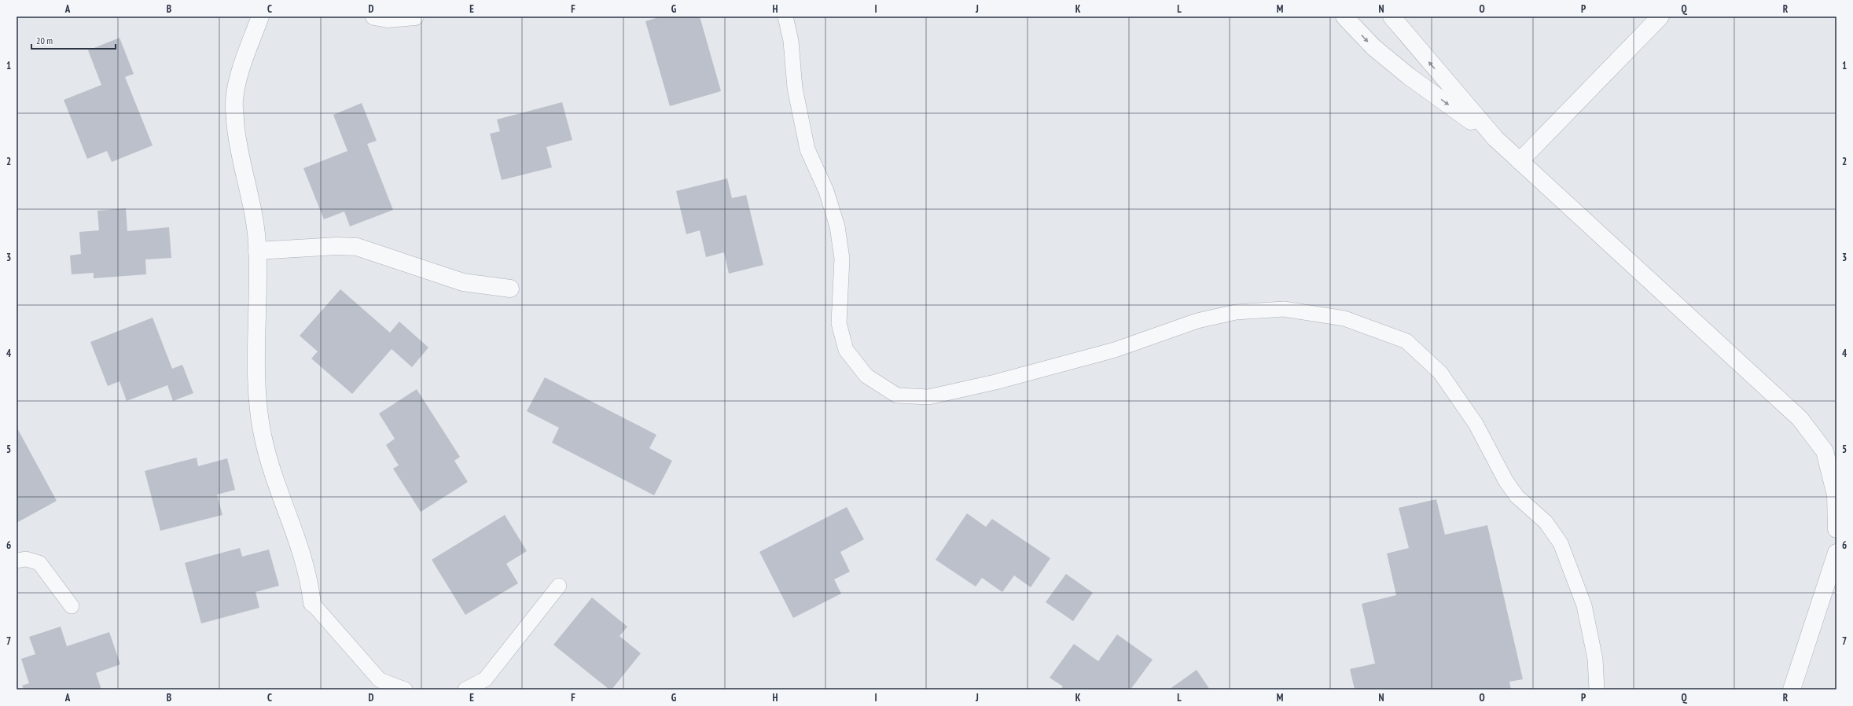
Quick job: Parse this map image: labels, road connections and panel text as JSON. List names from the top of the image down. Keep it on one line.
{"scale_bar":"20 m","grid":{"columns":["A","B","C","D","E","F","G","H","I","J","K","L","M","N","O","P","Q","R"],"rows":["1","2","3","4","5","6","7"]}}
